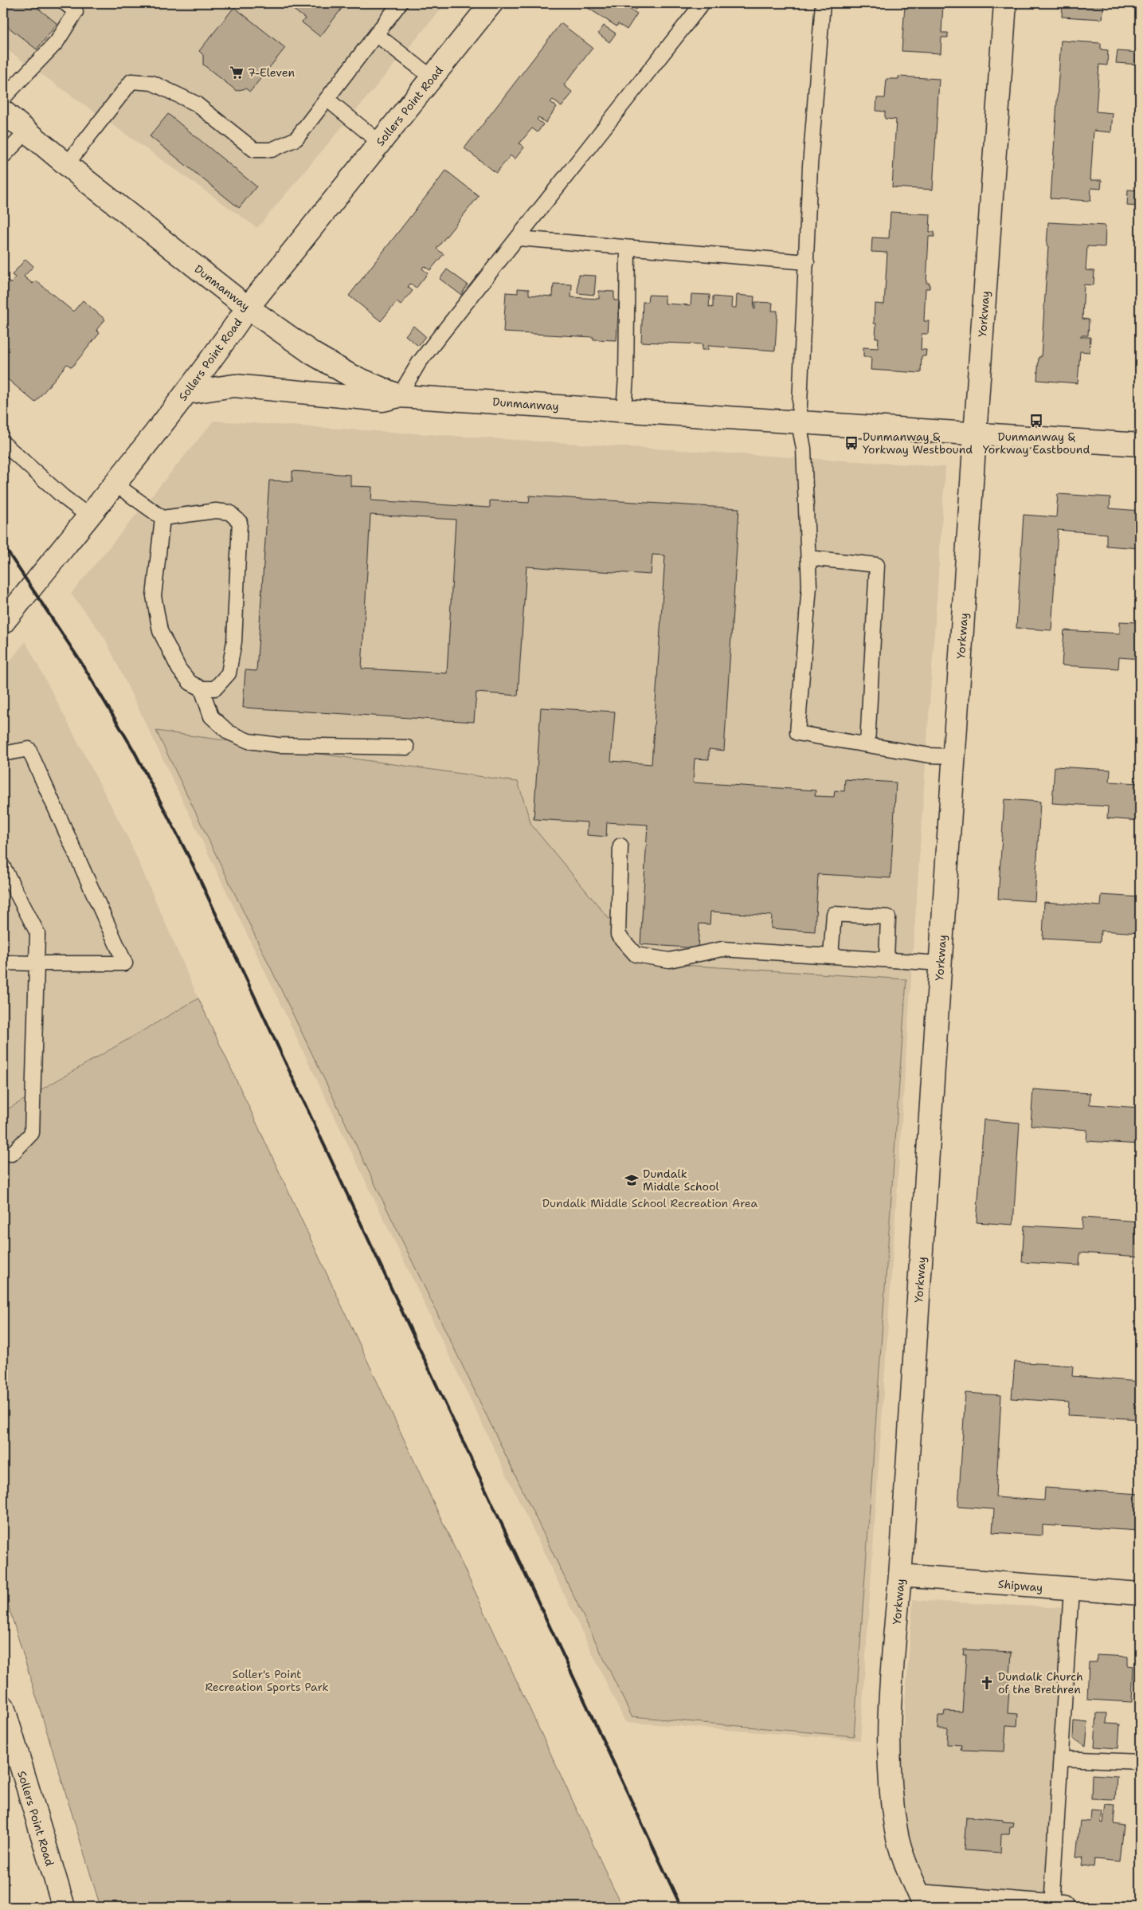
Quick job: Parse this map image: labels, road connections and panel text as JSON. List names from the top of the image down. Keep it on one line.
{"streets":{"street":["Sollers Point Road","Dunmanway","Yorkway","Shipway"]},"crossings":[["Sollers Point Road","Dunmanway"],["Dunmanway","Yorkway"],["Yorkway","Shipway"]],"parks":["Dundalk Middle School Recreation Area","Soller's Point Recreation Sports Park"],"places":{"supermarket":["7-Eleven"],"bus stop":["Dunmanway & Yorkway Eastbound","Dunmanway & Yorkway Westbound"],"school or university":["Dundalk Middle School"],"church":["Dundalk Church of the Brethren"]}}
